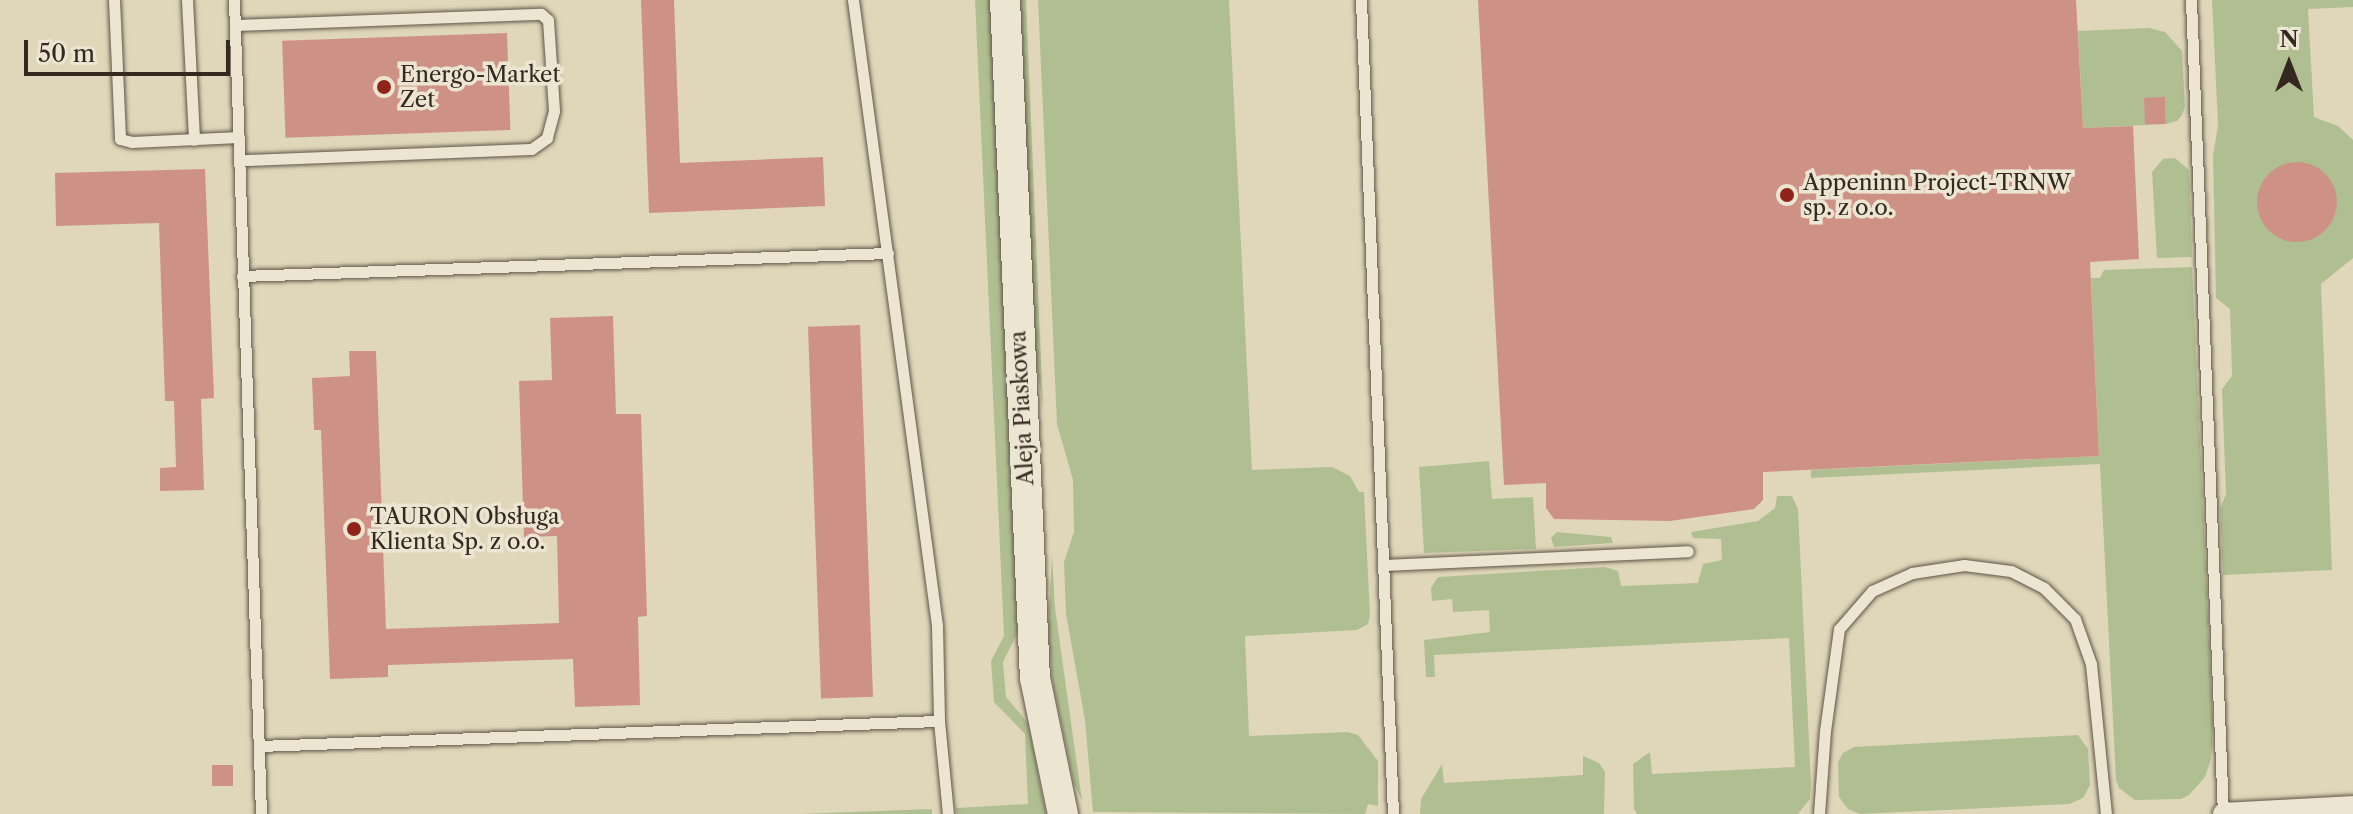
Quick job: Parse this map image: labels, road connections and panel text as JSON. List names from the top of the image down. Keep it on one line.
{"streets":{"main road":["Aleja Piaskowa"]},"places":["Energo-Market Zet","Appeninn Project-TRNW sp. z o.o.","TAURON Obsługa Klienta Sp. z o.o."],"scale_bar":"50 m","north":"top"}
